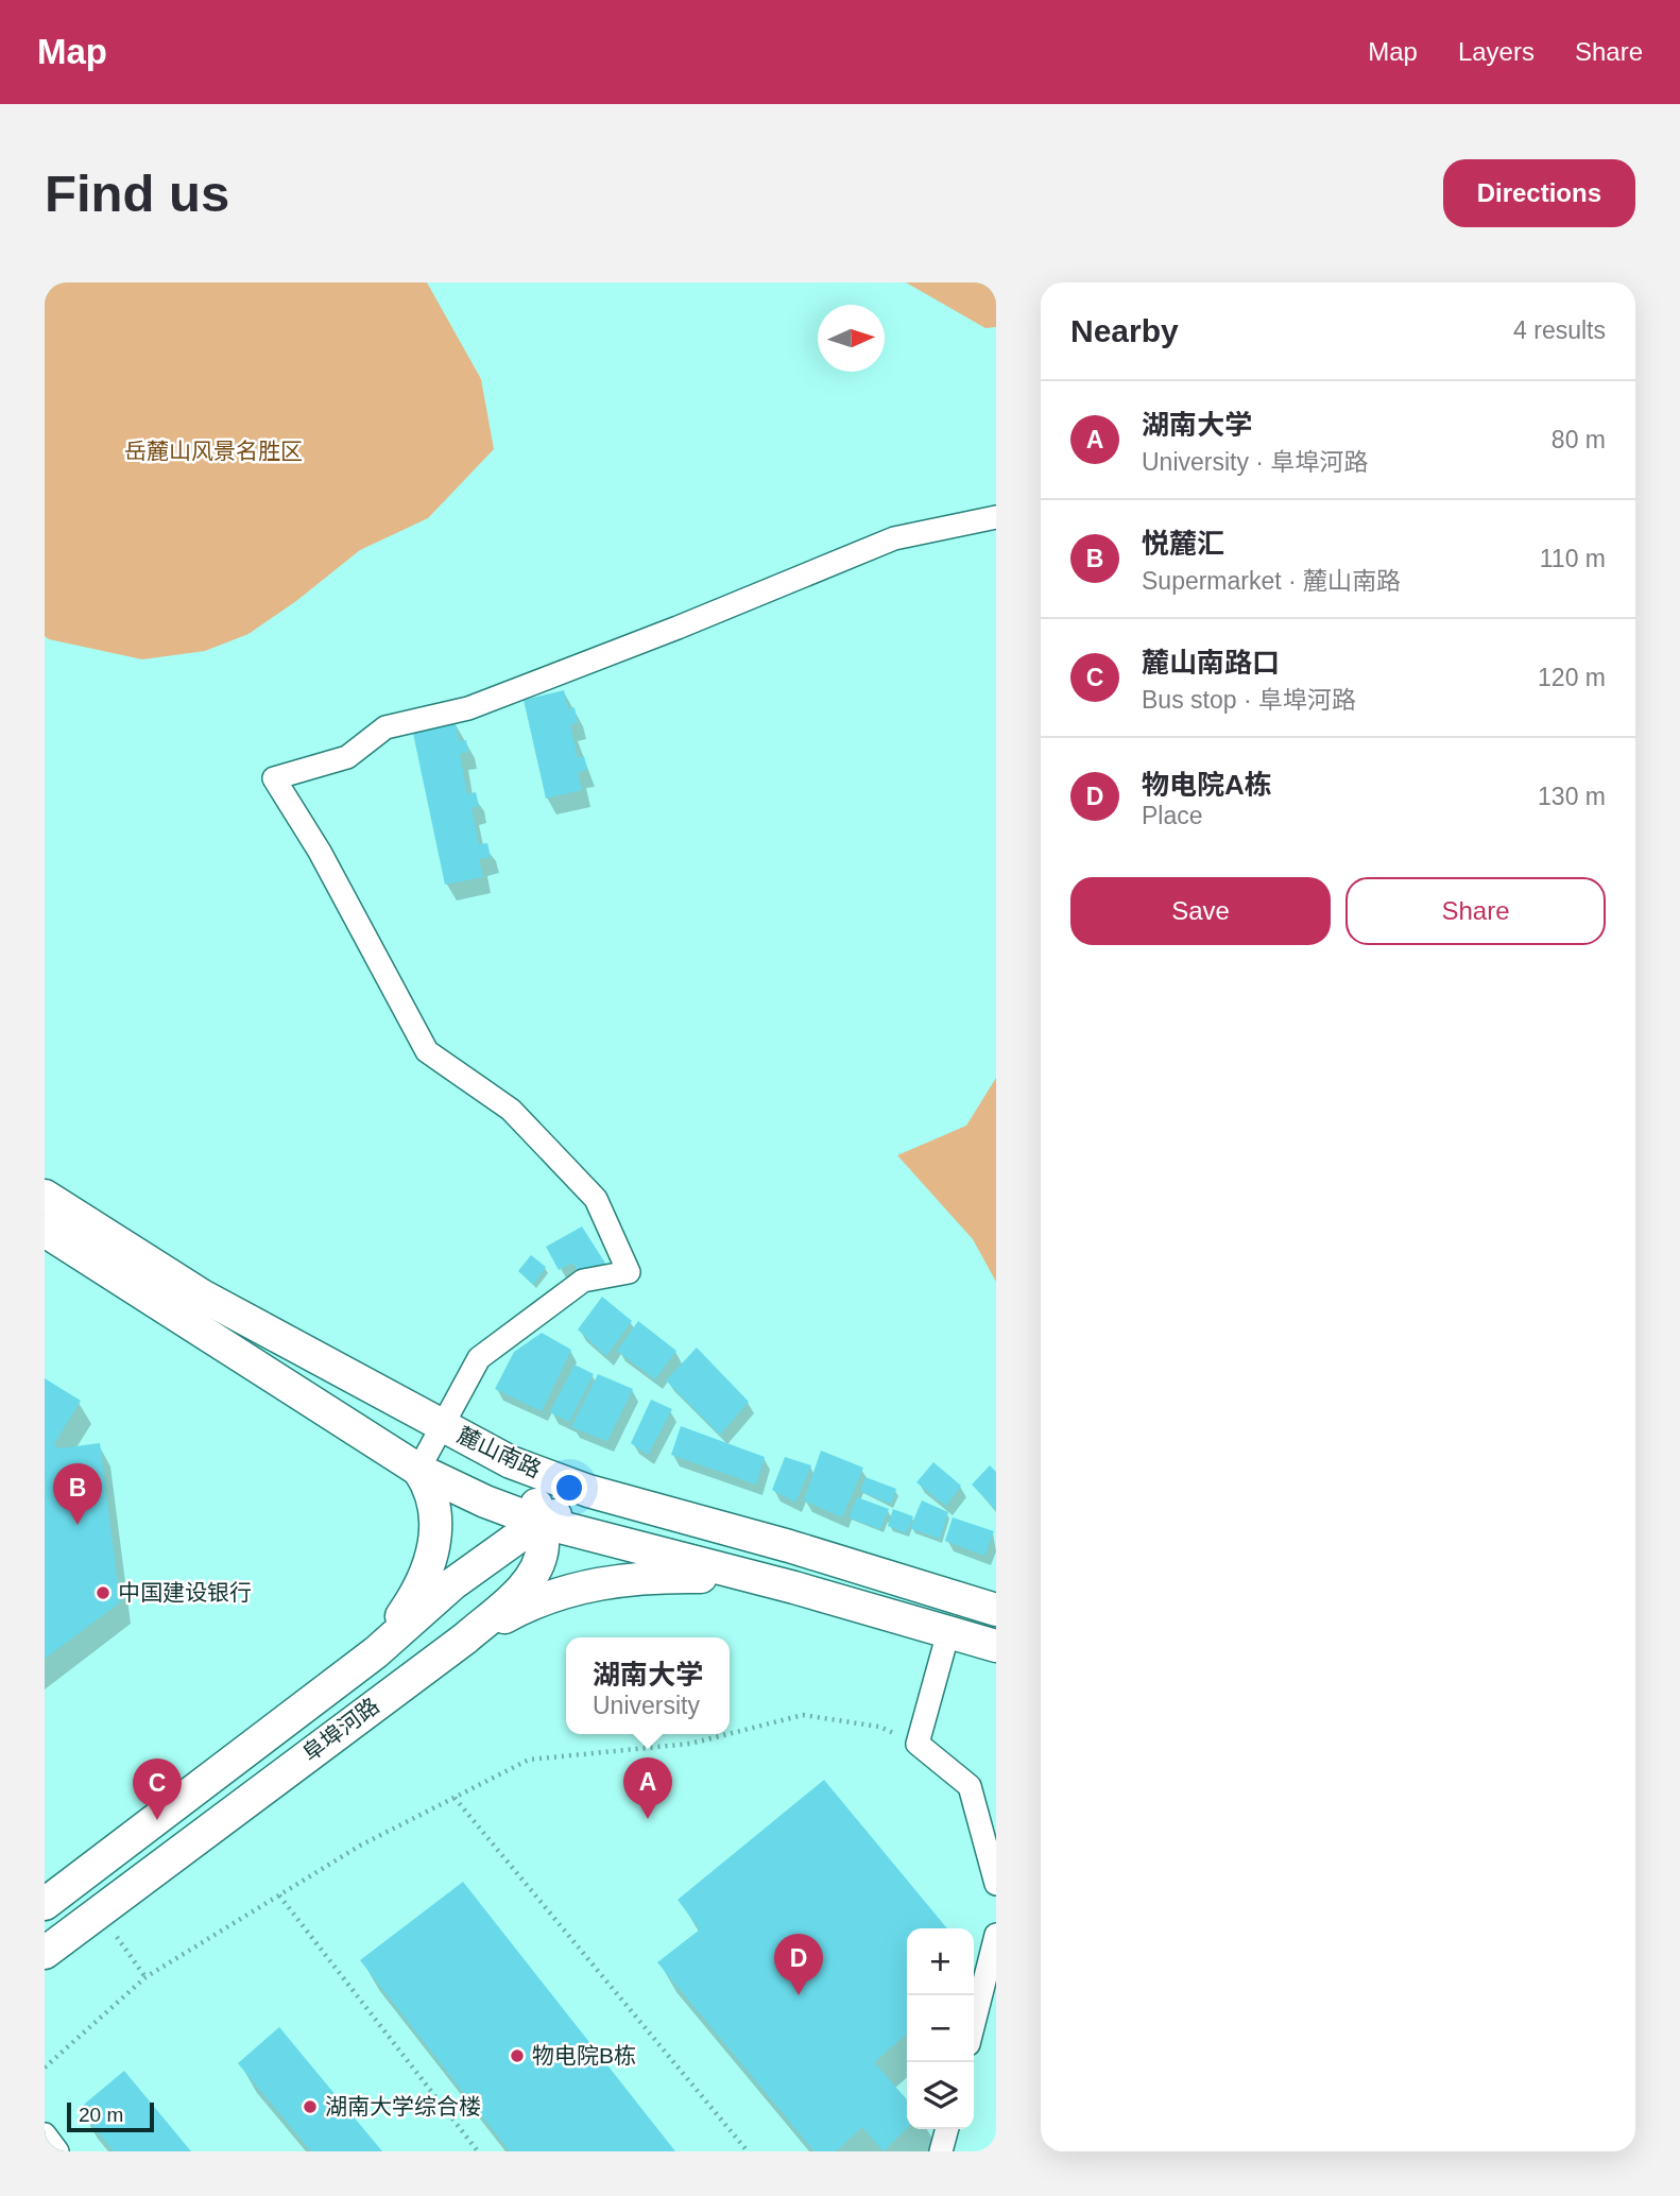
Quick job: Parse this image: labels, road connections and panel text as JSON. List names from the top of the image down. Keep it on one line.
{"streets":{"main road":["麓山南路","阜埠河路"]},"crossings":[["麓山南路","阜埠河路"]],"parks":["岳麓山风景名胜区"],"places":["中国建设银行","物电院B栋","湖南大学综合楼"],"scale_bar":"20 m","north":"right","page":{"header":"Map","nav":["Map","Layers","Share"],"buttons":["Directions",["Save","Share"]],"title":"Find us","heading":["Nearby","4 results"],"list":[{"mark":"A","name":"湖南大学","note":"University · 阜埠河路","value":"80 m"},{"mark":"B","name":"悦麓汇","note":"Supermarket · 麓山南路","value":"110 m"},{"mark":"C","name":"麓山南路口","note":"Bus stop · 阜埠河路","value":"120 m"},{"mark":"D","name":"物电院A栋","note":"Place","value":"130 m"}],"pins":["B","A","C","D"],"popup":["湖南大学","University"],"map_buttons":["+","−"],"scale":"20 m"}}
